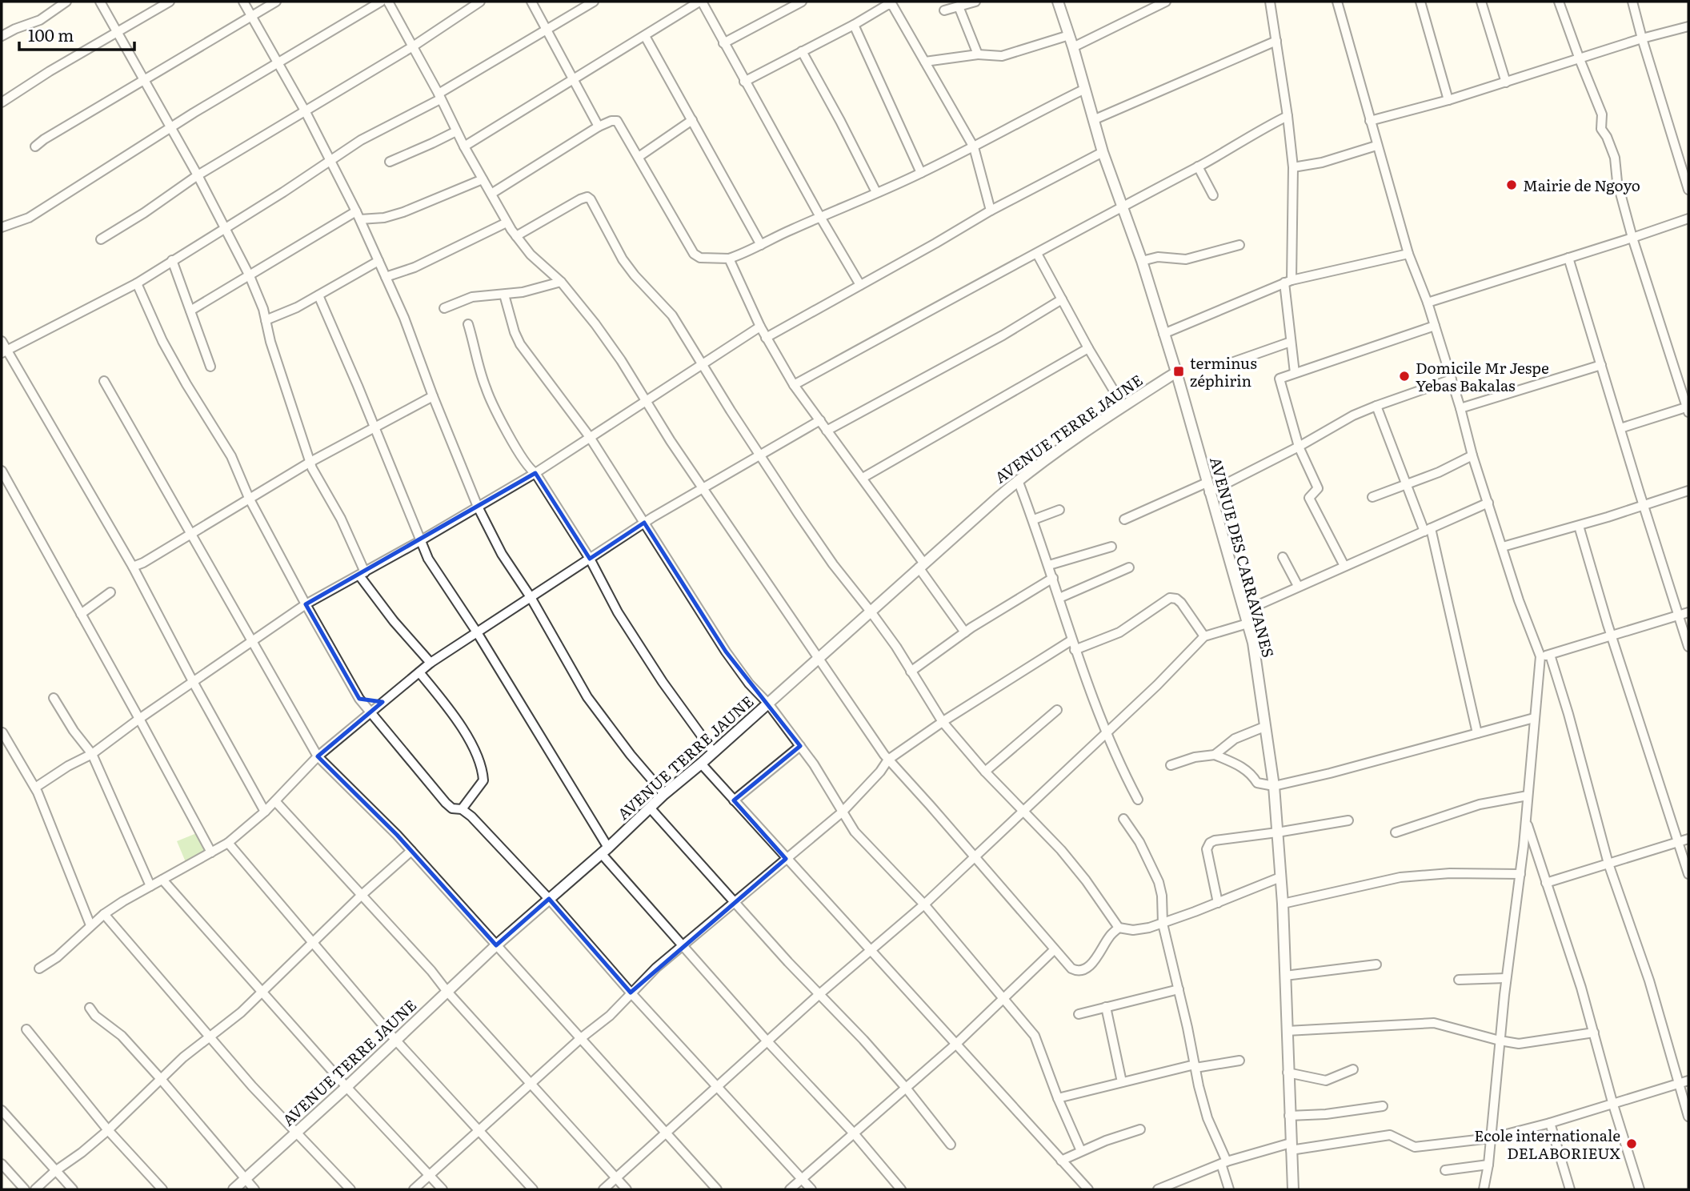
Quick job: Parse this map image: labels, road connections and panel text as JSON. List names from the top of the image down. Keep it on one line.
{"streets":{"street":["AVENUE TERRE JAUNE","AVENUE DES CARRAVANES"]},"crossings":[["AVENUE TERRE JAUNE","AVENUE DES CARRAVANES"]],"places":{"other":["Mairie de Ngoyo","Domicile Mr Jespe Yebas Bakalas","Ecole internationale DELABORIEUX"],"transit":["terminus zéphirin"]},"scale_bar":"100 m"}
